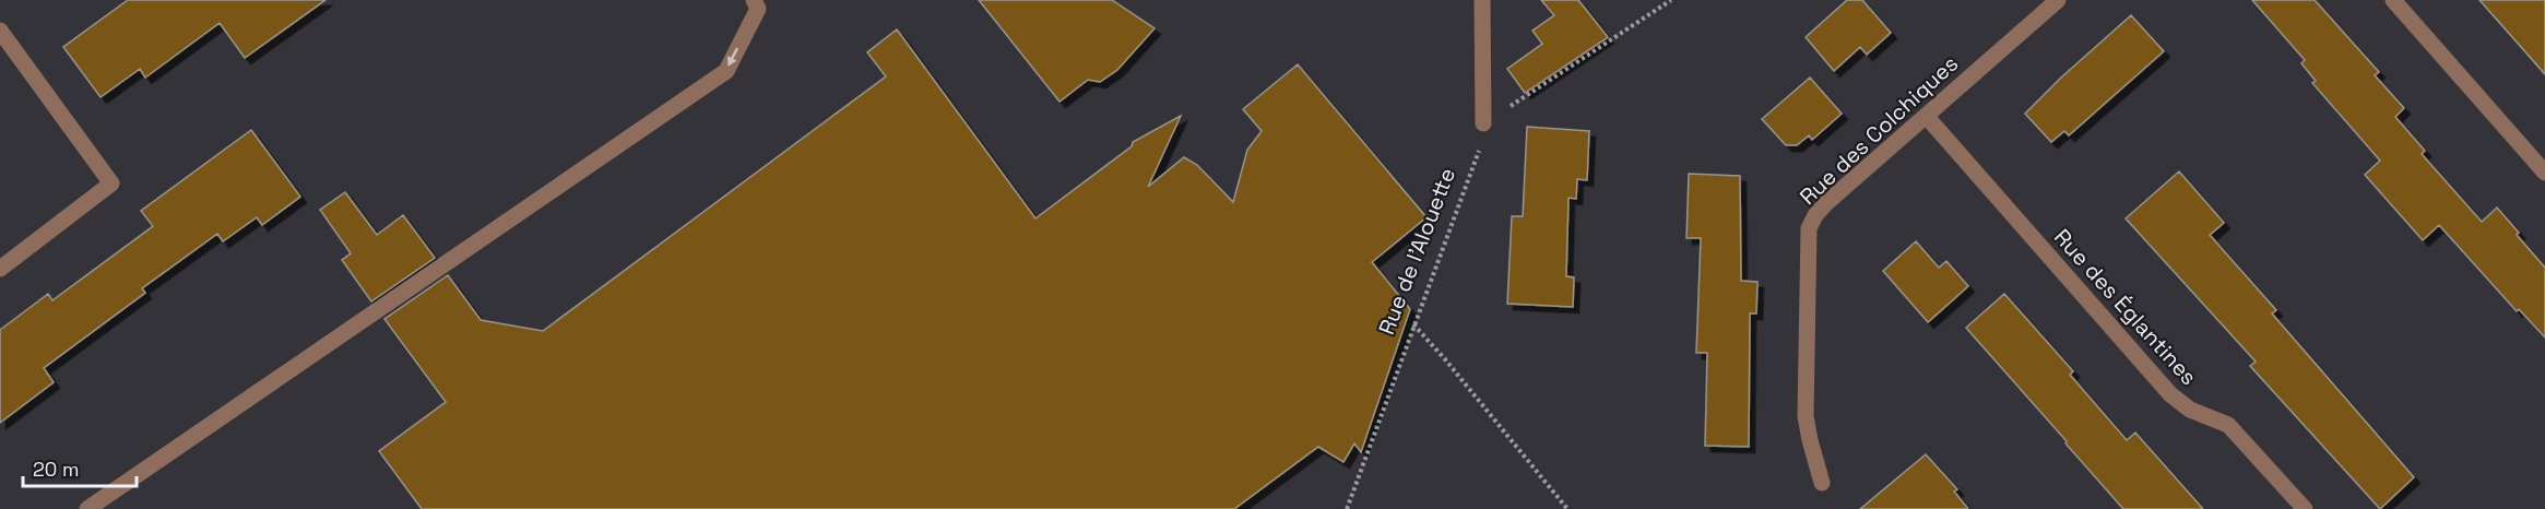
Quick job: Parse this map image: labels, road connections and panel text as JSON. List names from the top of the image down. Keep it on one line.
{"streets":{"street":["Rue des Colchiques","Rue des Églantines"],"path":["Rue de l'Alouette"]},"crossings":[["Rue des Colchiques","Rue des Églantines"]],"scale_bar":"20 m"}
